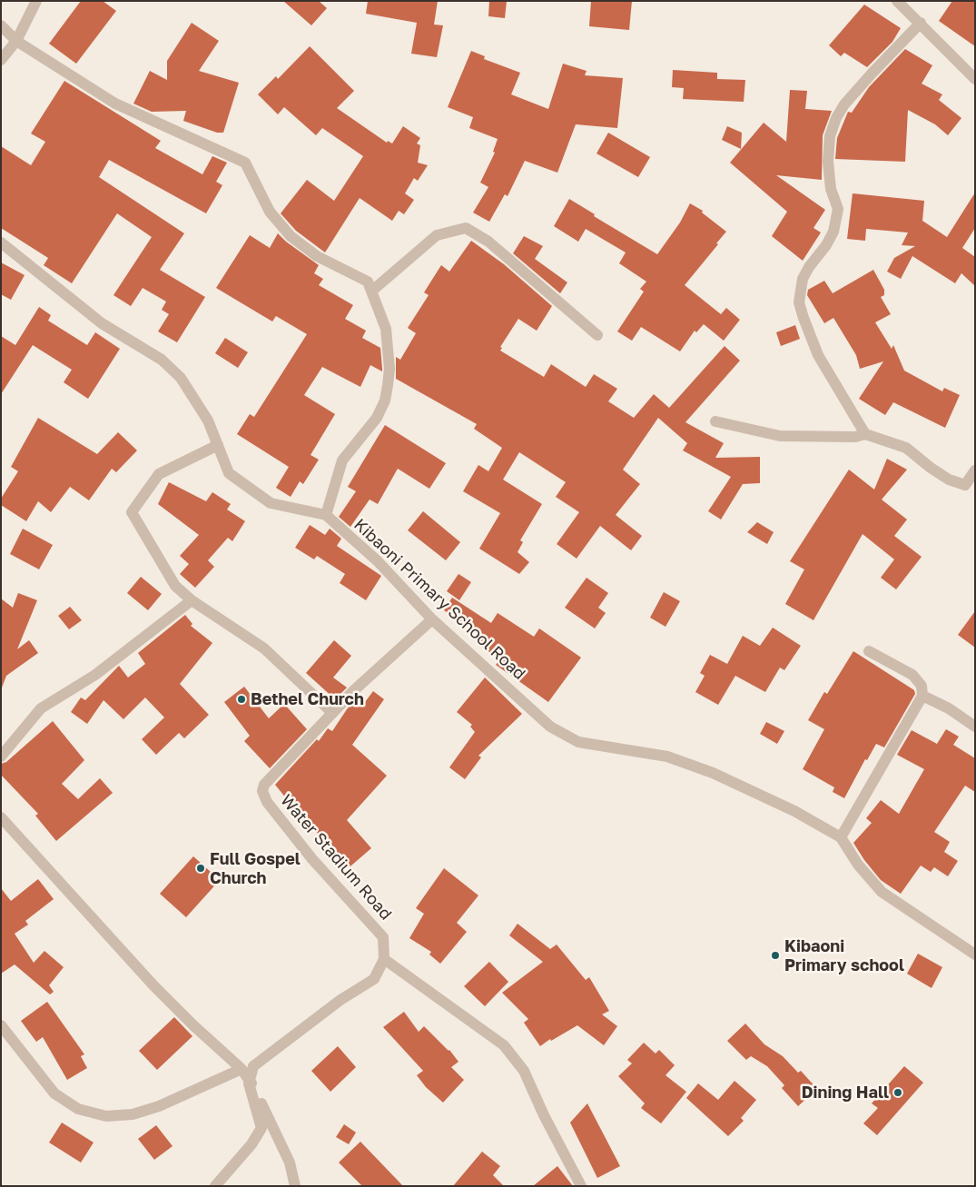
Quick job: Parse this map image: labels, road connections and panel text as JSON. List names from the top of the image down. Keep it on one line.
{"streets":{"street":["Kibaoni Primary School Road","Water Stadium Road"]},"crossings":[["Kibaoni Primary School Road","Water Stadium Road"]],"places":["Bethel Church","Full Gospel Church","Kibaoni Primary school","Dining Hall"]}
